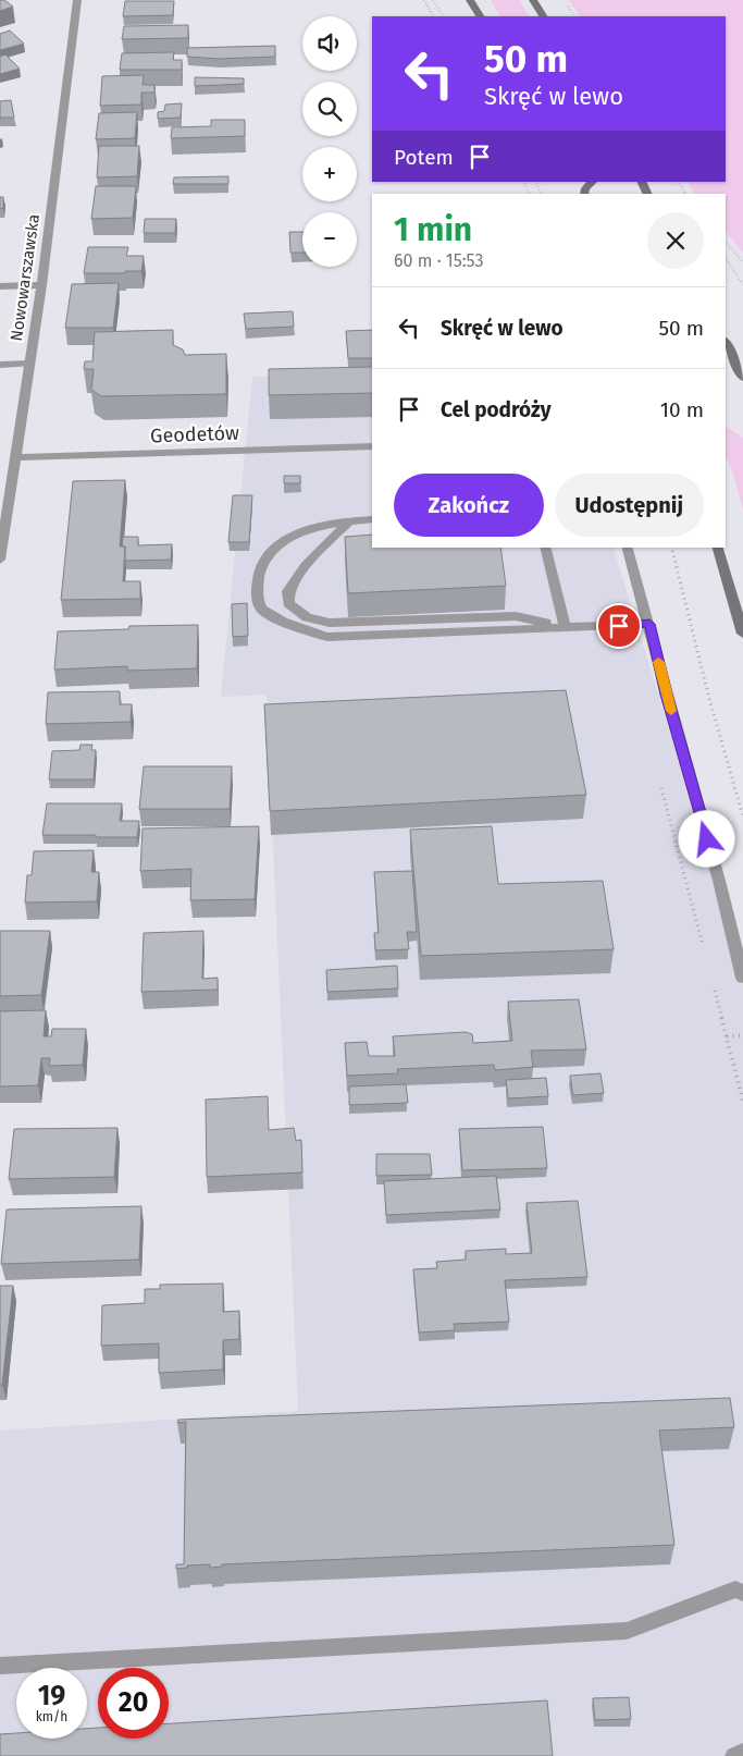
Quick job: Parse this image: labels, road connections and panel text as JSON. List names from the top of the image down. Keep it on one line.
{"streets":{"street":["Nowowarszawska","Geodetów"]},"crossings":[["Nowowarszawska","Geodetów"]],"page":{"map_buttons":["+","−"],"turn":["50 m","Skręć w lewo"],"then":"Potem","heading":["1 min","60 m · 15:53"],"list":[{"name":"Skręć w lewo","value":"50 m"},{"name":"Cel podróży","value":"10 m"}],"buttons":["Zakończ","Udostępnij"],"speed":"19 km/h","limit":"20"}}
